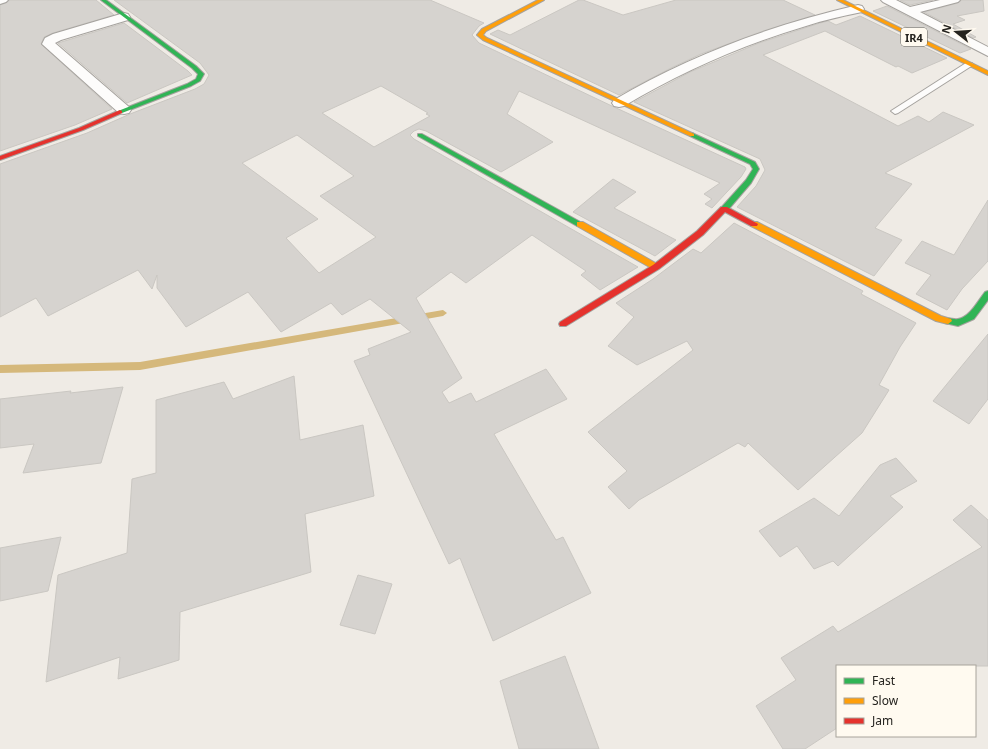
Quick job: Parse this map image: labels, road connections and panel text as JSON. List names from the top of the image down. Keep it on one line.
{"streets":{"street":["IR4"]},"legend":["Fast","Slow","Jam"],"north":"left"}
